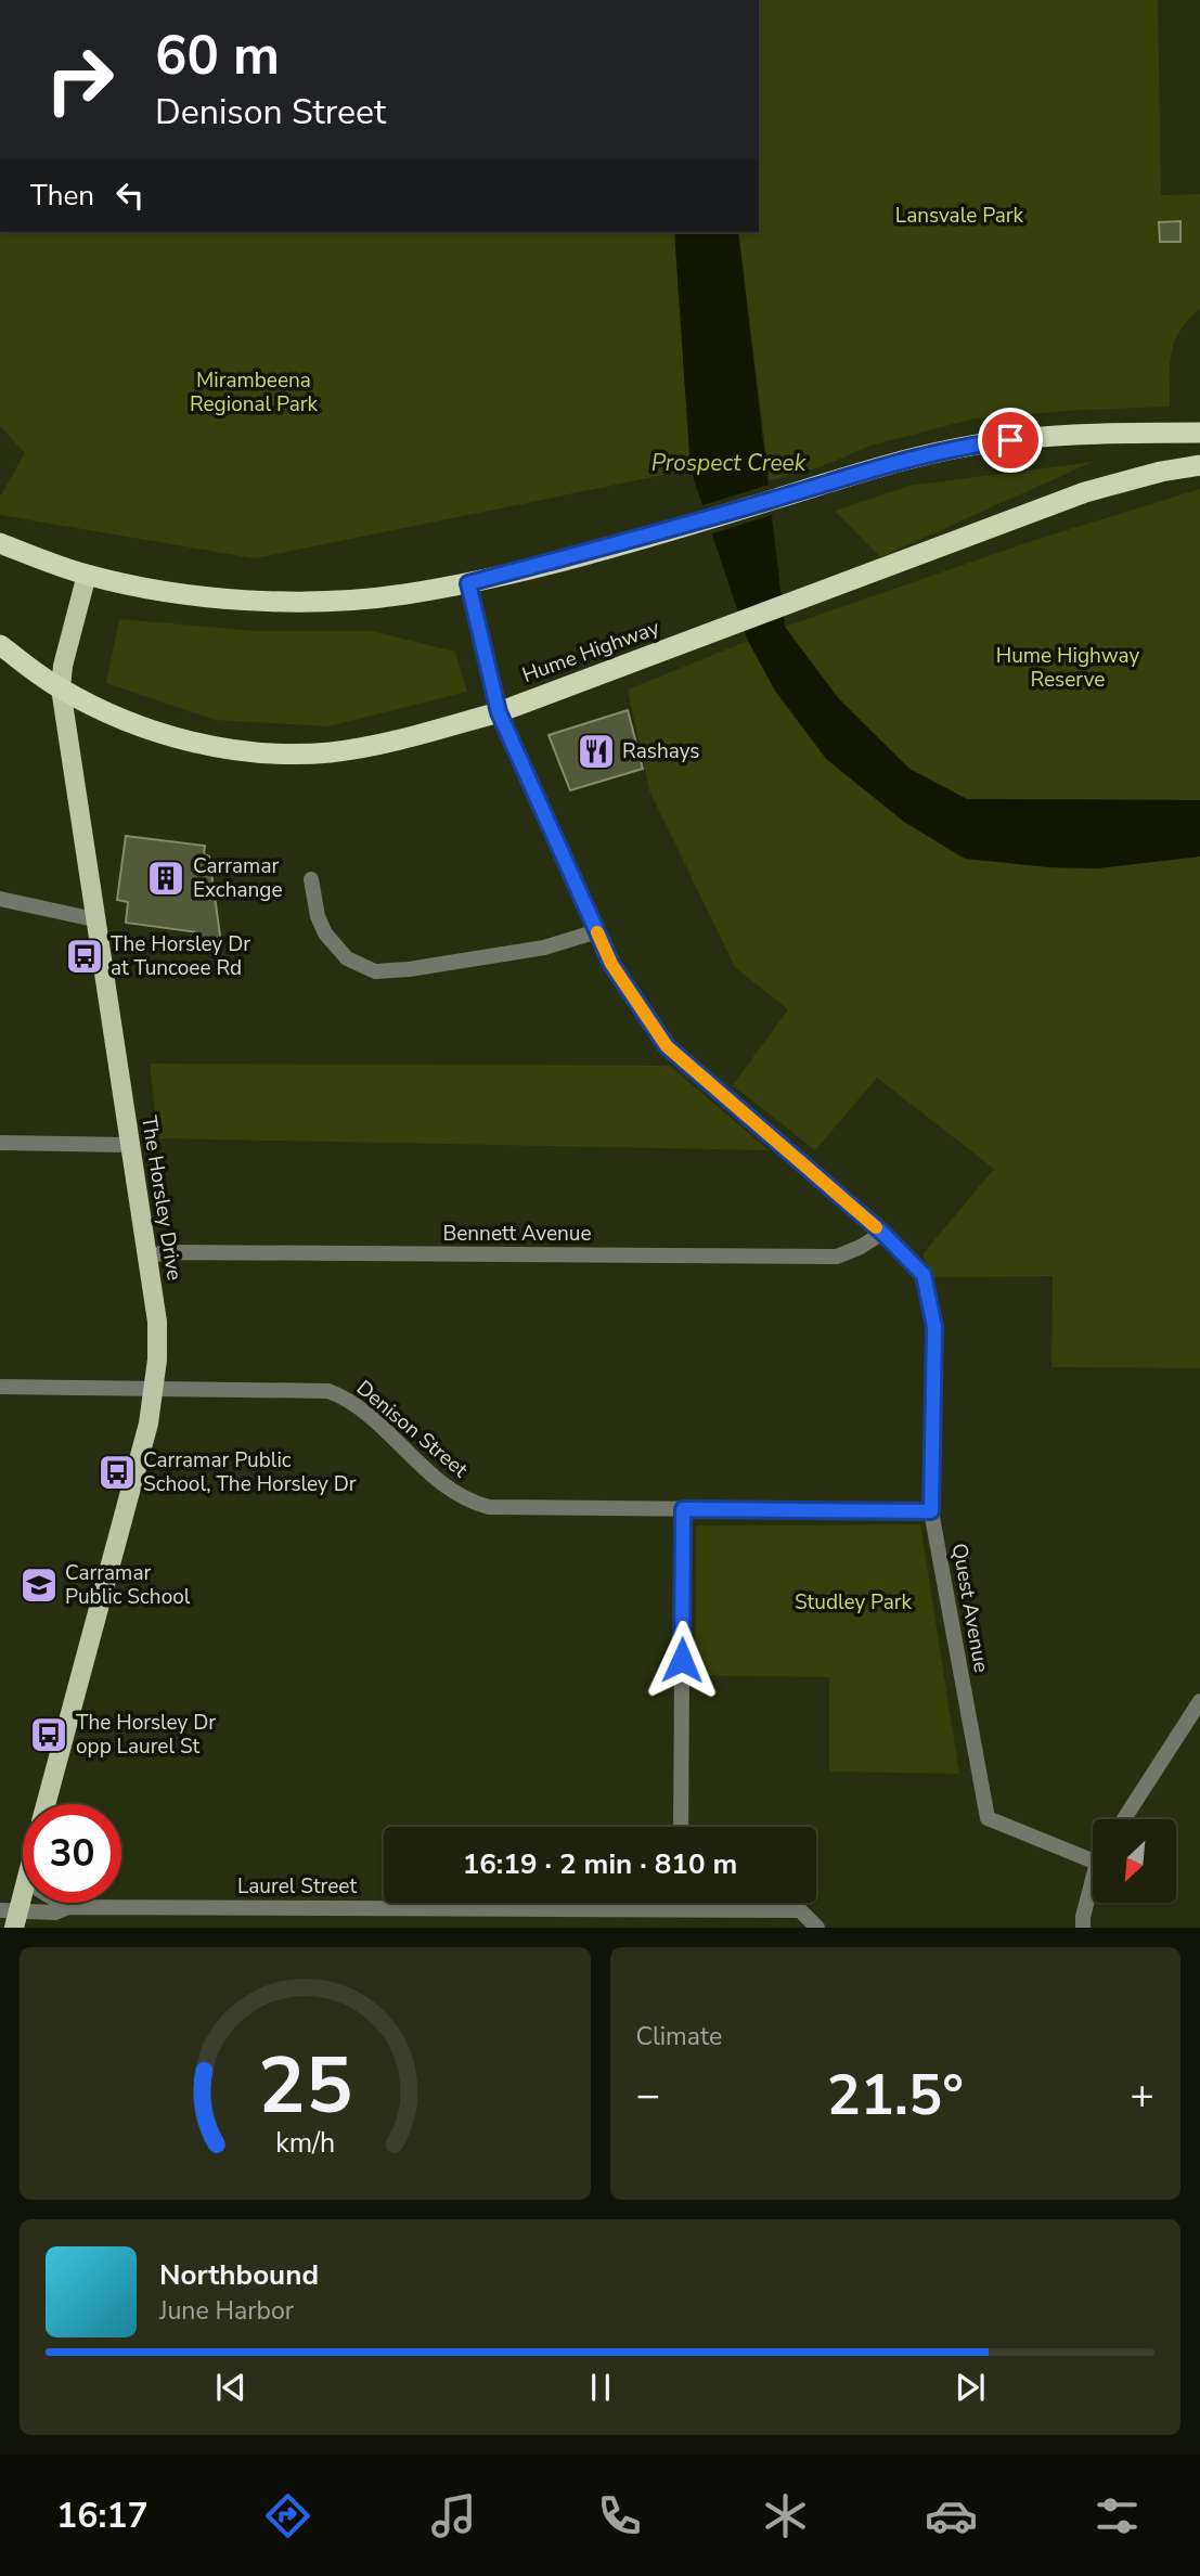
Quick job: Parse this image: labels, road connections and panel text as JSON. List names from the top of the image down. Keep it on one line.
{"streets":{"highway":["Hume Highway"],"main road":["The Horsley Drive"],"street":["Bennett Avenue","Denison Street","Quest Avenue","Laurel Street"]},"crossings":[["Hume Highway","The Horsley Drive"],["Hume Highway","Quest Avenue"],["The Horsley Drive","Bennett Avenue"],["The Horsley Drive","Denison Street"],["Bennett Avenue","Quest Avenue"],["Denison Street","Quest Avenue"]],"water":["Prospect Creek"],"parks":["Lansvale Park","Mirambeena Regional Park","Hume Highway Reserve","Studley Park"],"places":{"restaurant":["Rashays"],"building":["Carramar Exchange"],"bus stop":["The Horsley Dr at Tuncoee Rd","Carramar Public School, The Horsley Dr","The Horsley Dr opp Laurel St"],"school or university":["Carramar Public School"]},"north":"bottom left","page":{"turn":["60 m","Denison Street"],"then":"Then","limit":"30","trip":"16:19 · 2 min · 810 m","tile":"Climate","heat":["−","21.5°","+"],"song":["Northbound","June Harbor"],"tabs":"16:17","gauge":["25","km/h"]}}
